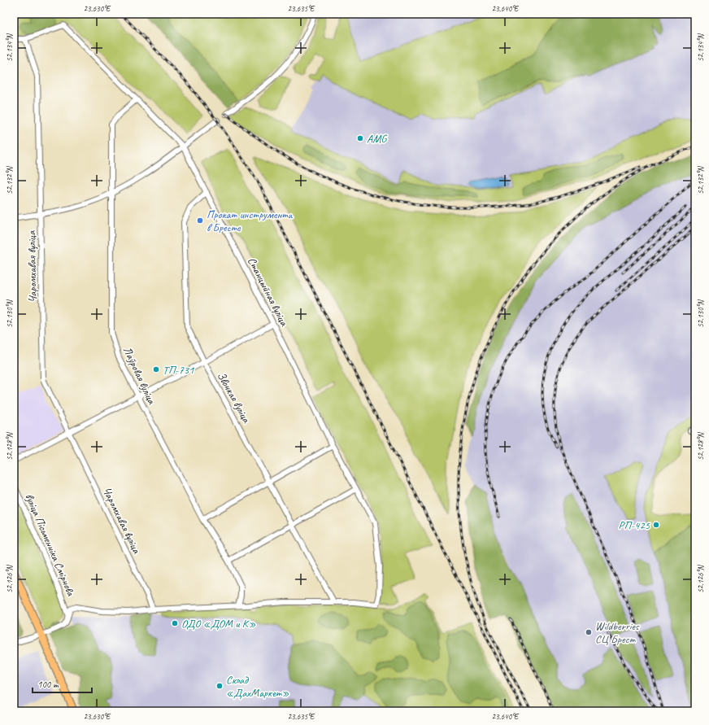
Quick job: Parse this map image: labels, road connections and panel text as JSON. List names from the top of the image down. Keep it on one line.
{"streets":{"street":["Чаромхавая вуліца","Станцыйная вуліца","Лаўровая вуліца","Звонкая вуліца","вуліца Пісьменніка Смірнова"]},"crossings":[["Чаромхавая вуліца","Станцыйная вуліца"],["Станцыйная вуліца","Лаўровая вуліца"],["Станцыйная вуліца","Звонкая вуліца"]],"places":["AMG","Прокат инструмента в Бресте","ТП-731","РП-425","ОДО «ДОМ и К»","Wildberries СЦ Брест","Склад «ДахМаркет»"],"scale_bar":"100 m","coordinates":["23.630°E","23.635°E","23.640°E","52.134°N","52.132°N","52.130°N","52.128°N","52.126°N"]}
